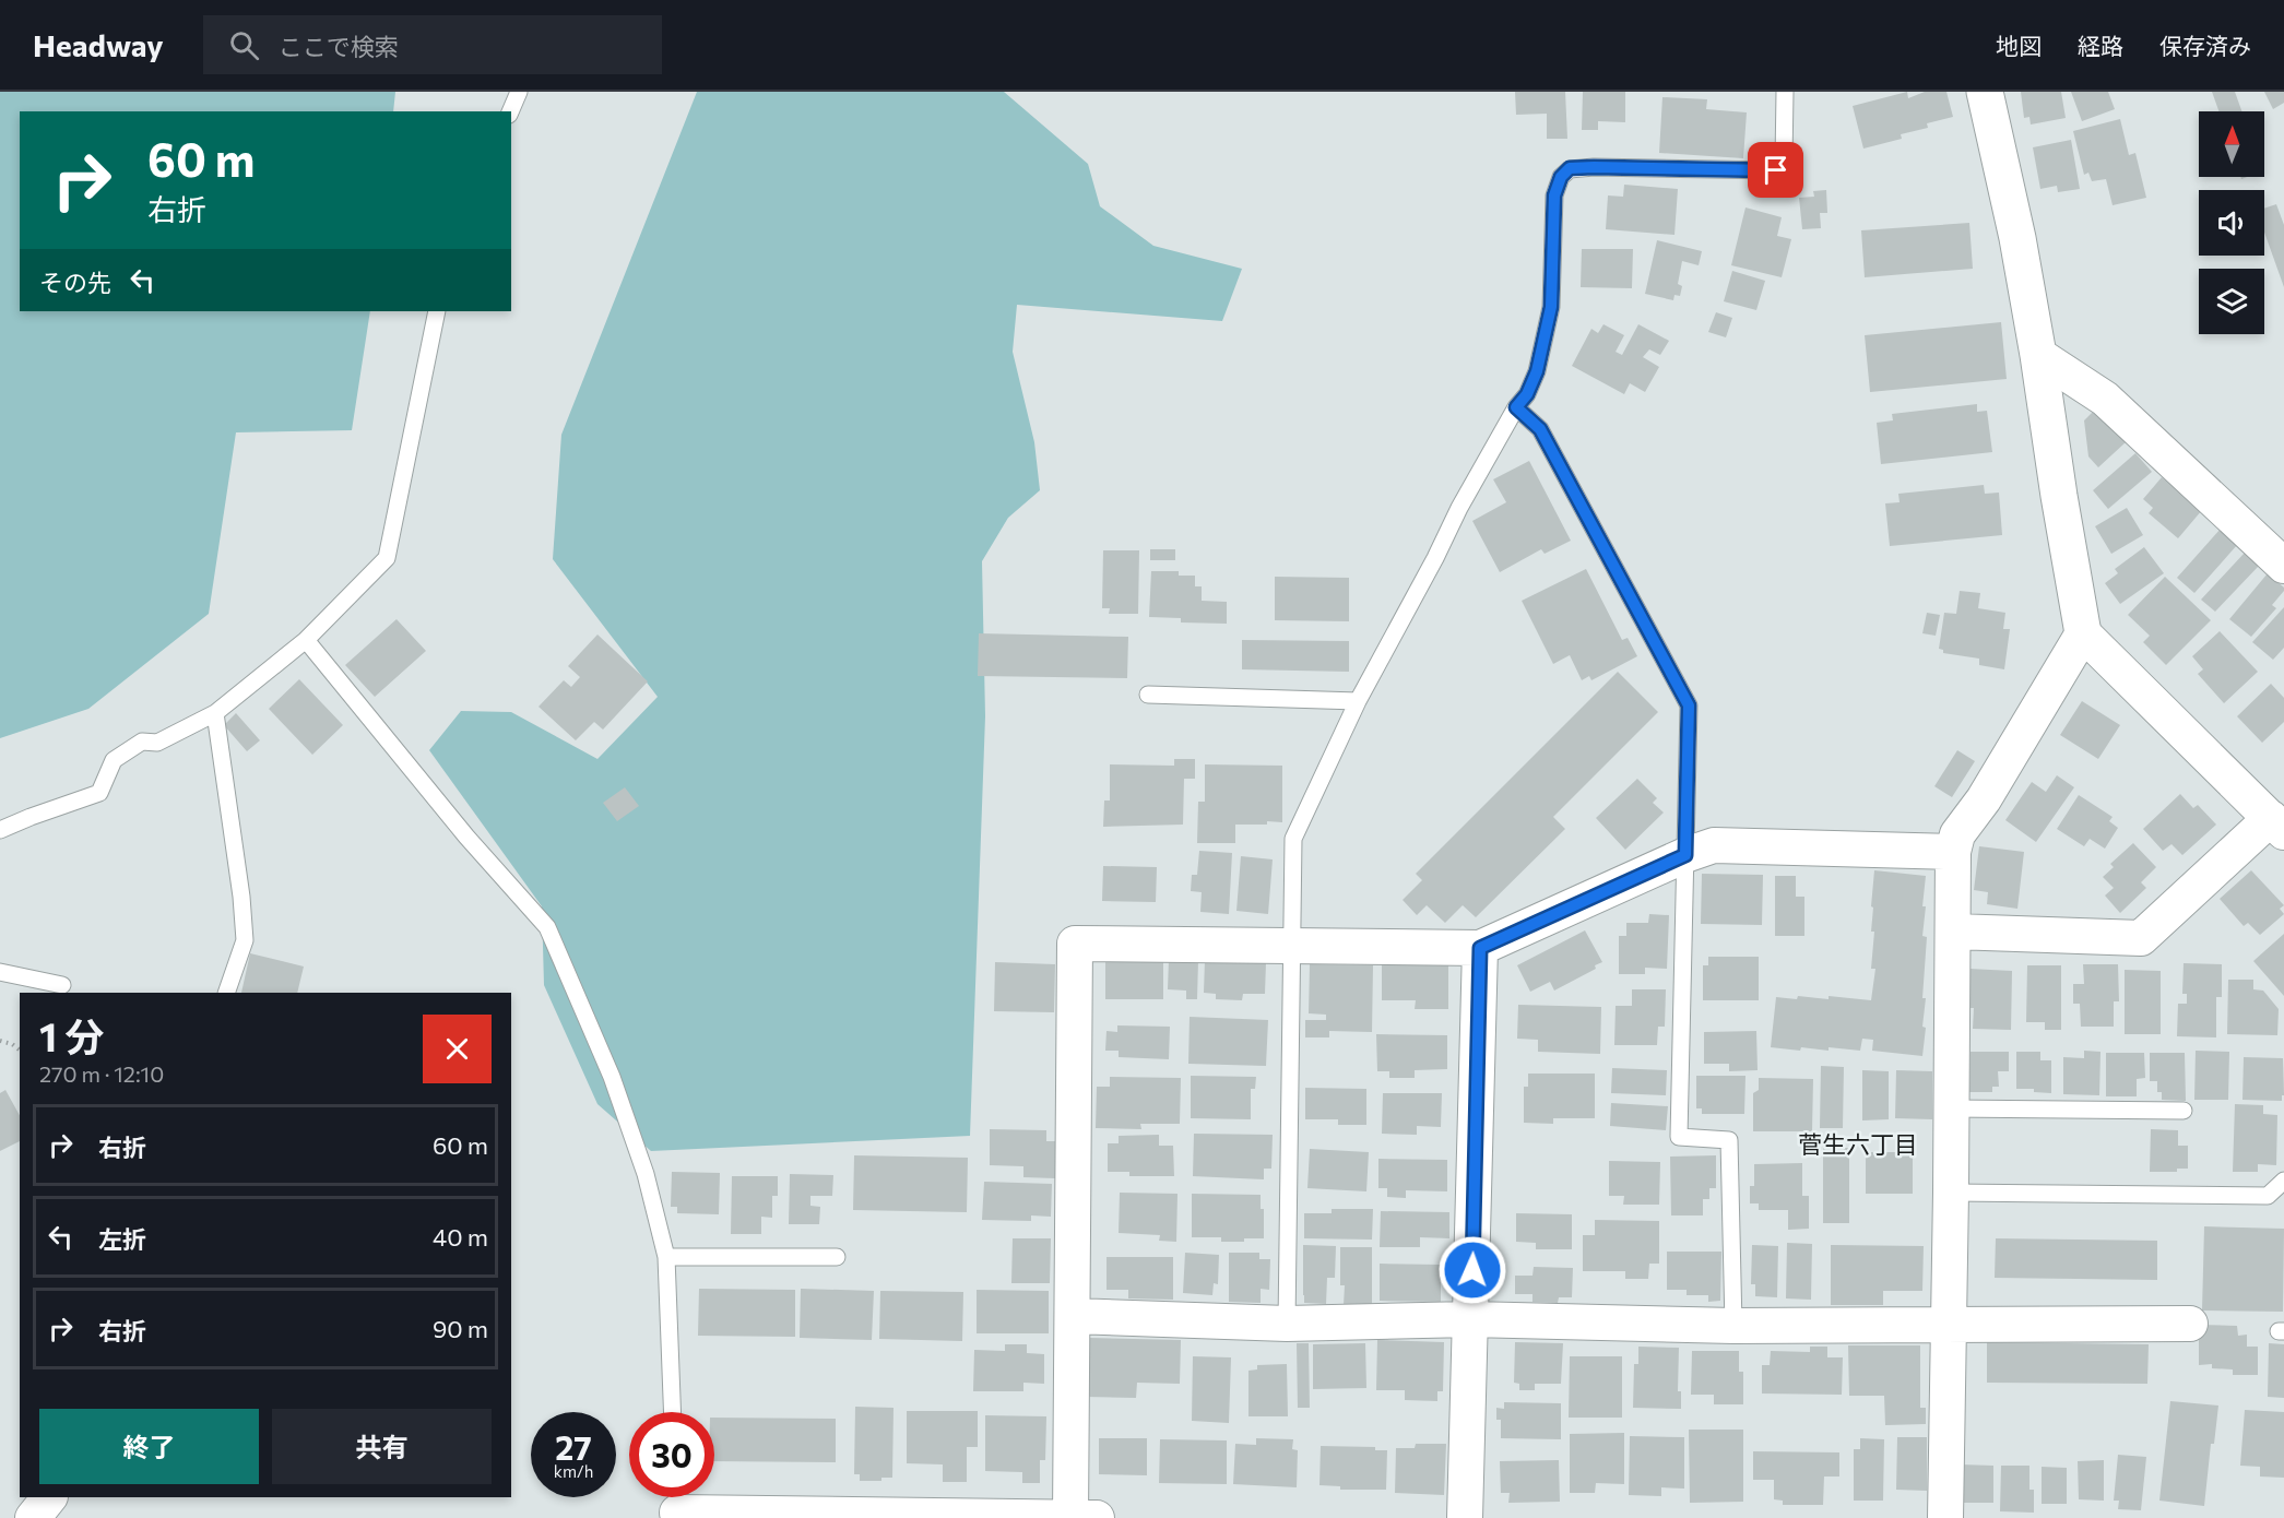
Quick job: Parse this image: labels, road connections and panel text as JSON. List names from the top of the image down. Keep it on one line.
{"districts":["菅生六丁目"],"north":"top","page":{"header":"Headway","search":"ここで検索","nav":["地図","経路","保存済み"],"turn":["60 m","右折"],"then":"その先","heading":["1 分","270 m · 12:10"],"list":[{"name":"右折","value":"60 m"},{"name":"左折","value":"40 m"},{"name":"右折","value":"90 m"}],"buttons":["終了","共有"],"speed":"27 km/h","limit":"30"}}
